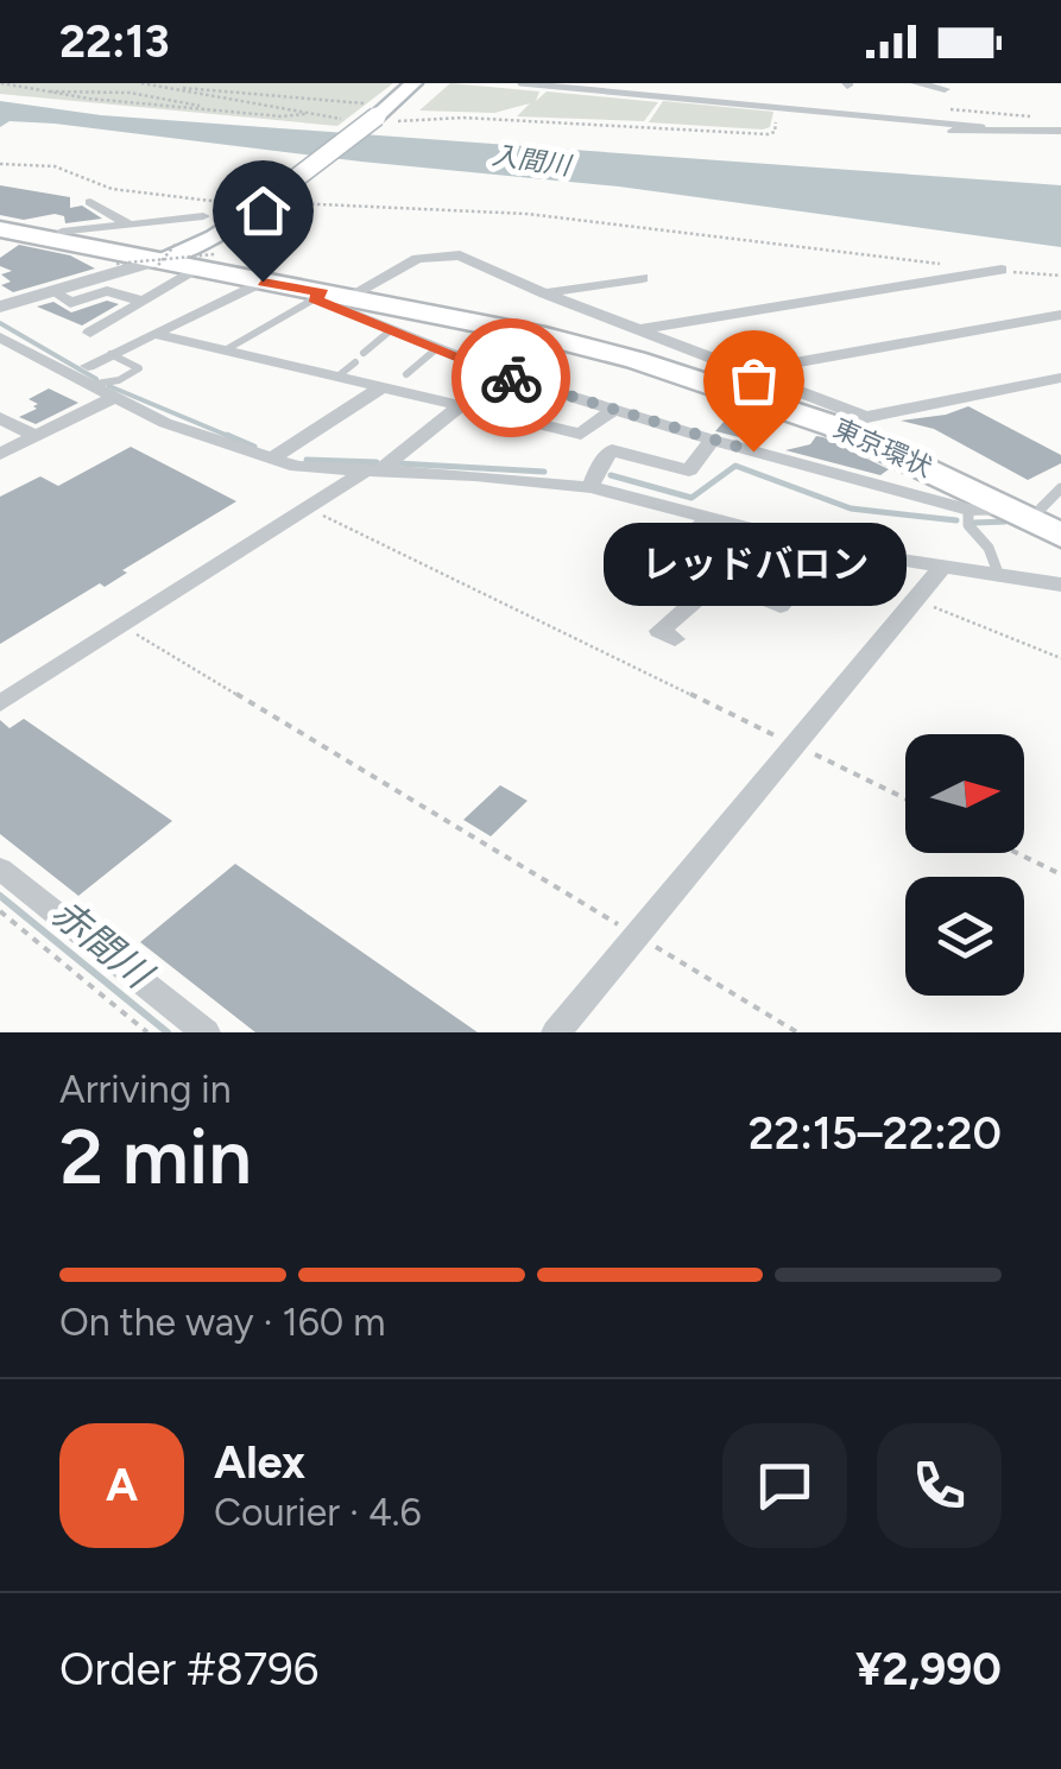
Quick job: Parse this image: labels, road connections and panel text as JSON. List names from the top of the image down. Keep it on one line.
{"streets":{"highway":["東京環状"]},"water":["入間川","赤間川"],"places":["レッドバロン"],"north":"right","page":{"status":"22:13","bubble":"レッドバロン","heading":["2 min","Arriving in","22:15–22:20"],"panel":["Alex","Courier · 4.6","Order #8796","¥2,990"],"bar":"On the way · 160 m","round":"A"}}
